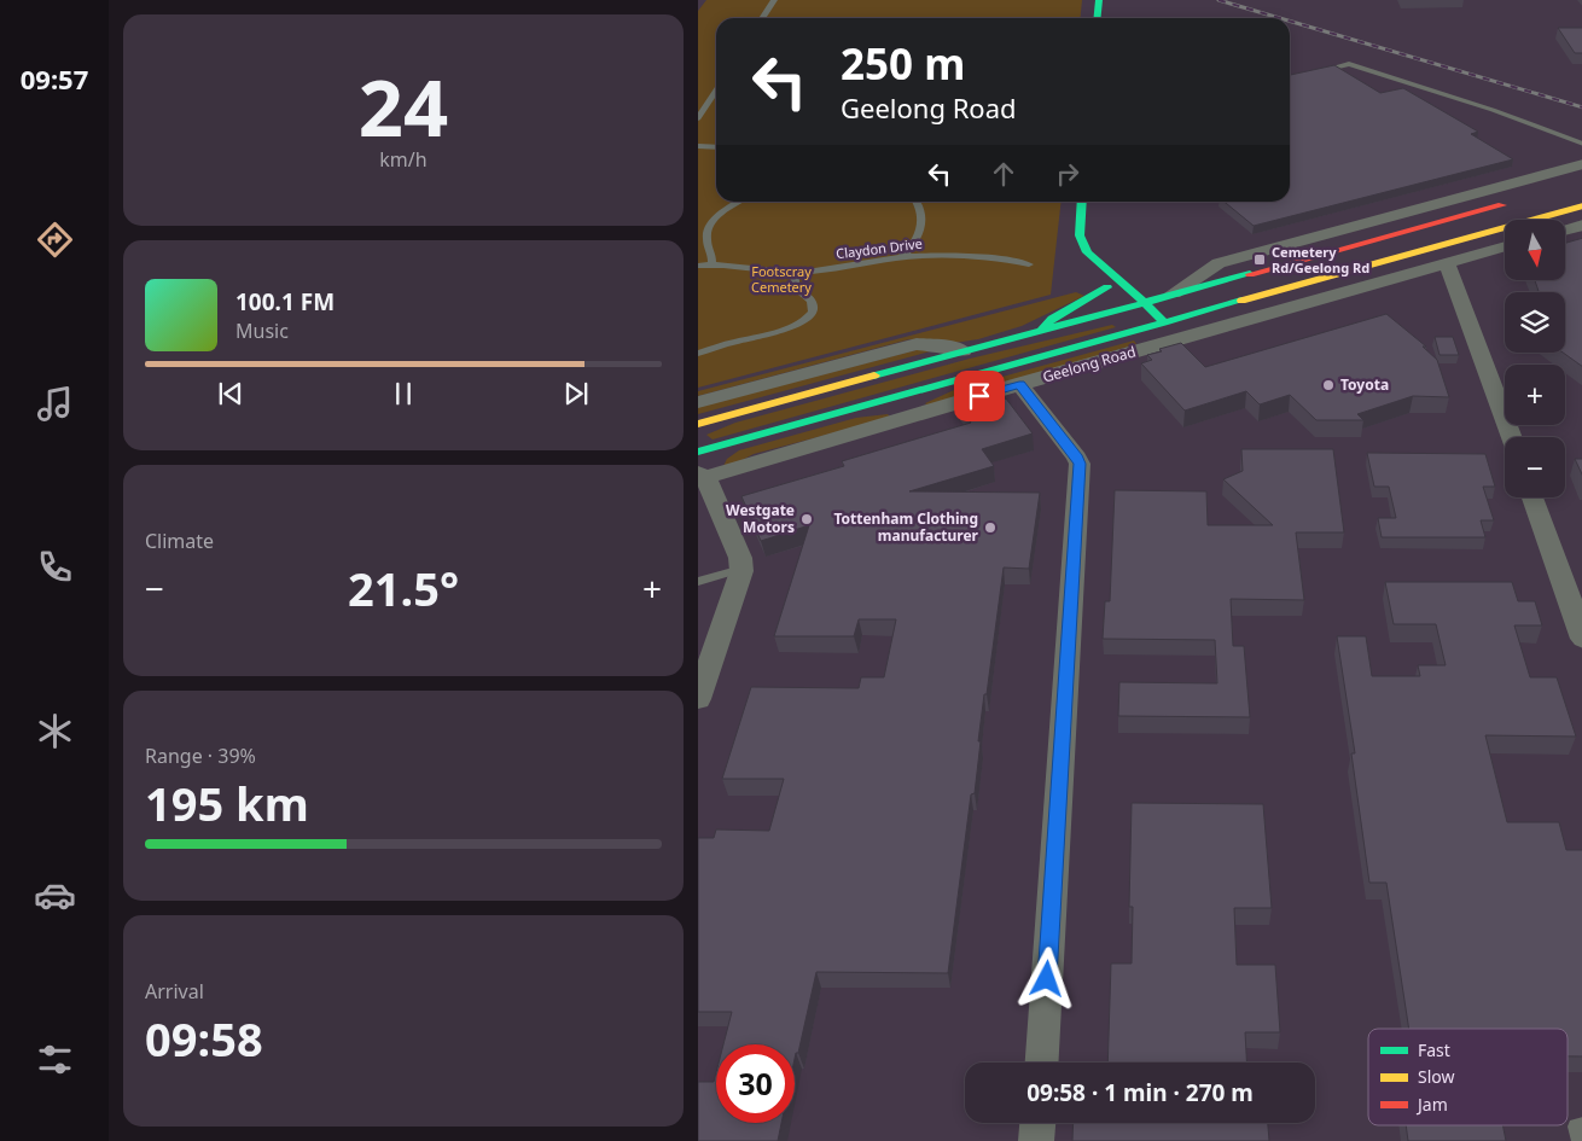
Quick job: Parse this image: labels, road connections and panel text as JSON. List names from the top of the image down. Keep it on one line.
{"streets":{"main road":["Geelong Road"],"lane":["Claydon Drive"]},"parks":["Footscray Cemetery"],"places":{"transit":["Cemetery Rd/Geelong Rd"],"other":["Toyota","Westgate Motors","Tottenham Clothing manufacturer"]},"legend":["Fast","Slow","Jam"],"north":"bottom","page":{"tabs":"09:57","tile":[["24","km/h"],"Climate",["Range · 39%","195 km"],["Arrival","09:58"]],"turn":["250 m","Geelong Road"],"map_buttons":["+","−"],"song":["100.1 FM","Music"],"heat":["−","21.5°","+"],"limit":"30","trip":"09:58 · 1 min · 270 m"}}
